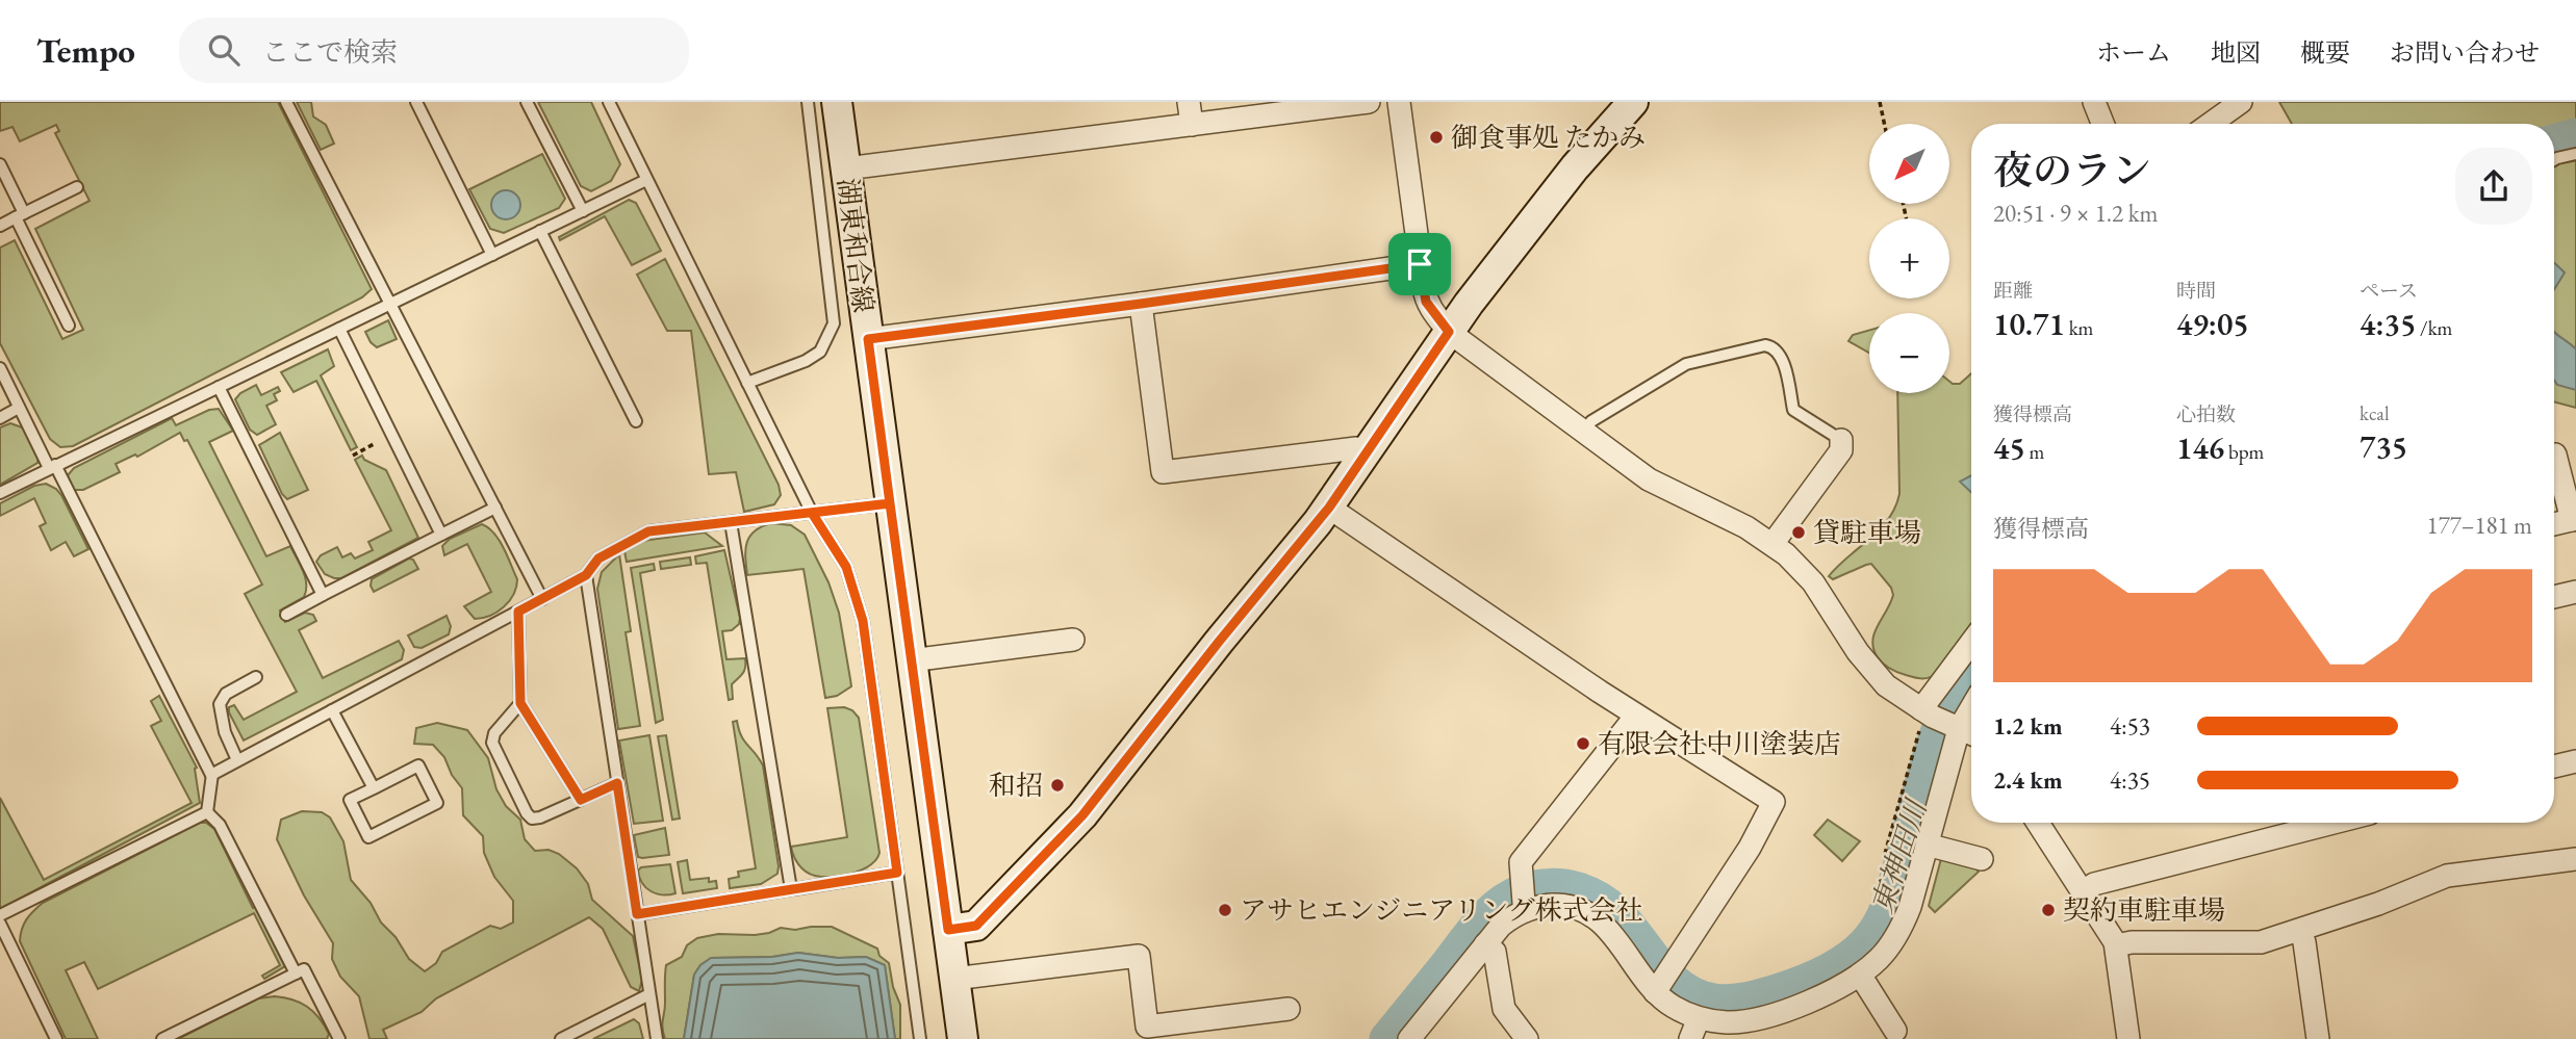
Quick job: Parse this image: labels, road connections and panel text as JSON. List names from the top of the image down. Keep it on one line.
{"streets":{"street":["湖東和合線"]},"water":["東神田川"],"places":["御食事処 たかみ","貸駐車場","有限会社中川塗装店","和招","アサヒエンジニアリング株式会社","契約車駐車場"],"north":"bottom left","page":{"header":"Tempo","search":"ここで検索","nav":["ホーム","地図","概要","お問い合わせ"],"map_buttons":["+","−"],"heading":["夜のラン","20:51 · 9 × 1.2 km"],"stats":[["距離","10.71 km"],["時間","49:05"],["ペース","4:35 /km"],["獲得標高","45 m"],["心拍数","146 bpm"],["kcal","735"]],"chart":["獲得標高","177–181 m"],"list":[{"name":"1.2 km","note":"4:53"},{"name":"2.4 km","note":"4:35"}]}}
